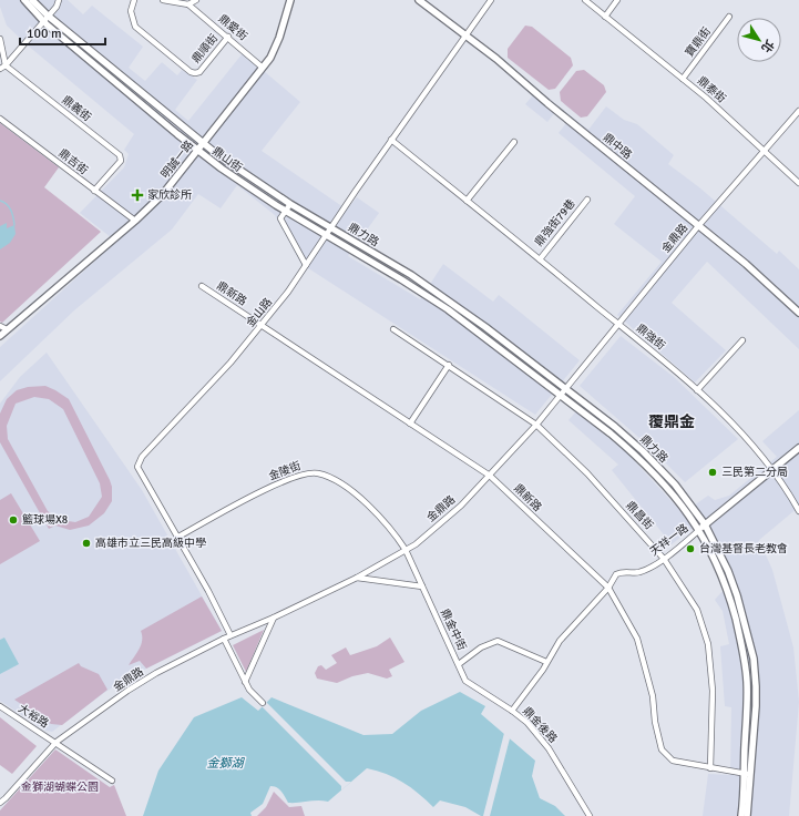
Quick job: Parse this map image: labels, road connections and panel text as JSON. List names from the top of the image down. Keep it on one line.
{"streets":{"street":["鼎愛街","寶鼎街","鼎順街","鼎泰街","鼎義街","鼎中路","明誠一路","鼎山街","鼎吉街","鼎強街79巷","鼎力路","金鼎路","鼎新路","金山路","鼎強街","金陵街","鼎昌街","天祥一路","鼎金中街","大裕路","鼎金後路"]},"crossings":[["鼎愛街","鼎順街"],["鼎愛街","明誠一路"],["寶鼎街","鼎泰街"],["鼎泰街","金鼎路"],["鼎義街","鼎吉街"],["鼎中路","金鼎路"],["鼎中路","金山路"],["明誠一路","鼎山街"],["明誠一路","鼎吉街"],["鼎山街","鼎力路"],["鼎山街","金山路"],["鼎強街79巷","鼎強街"],["鼎力路","金鼎路"],["鼎力路","鼎新路"],["鼎力路","金山路"],["鼎力路","天祥一路"],["金鼎路","鼎新路"],["金鼎路","金山路"],["金鼎路","鼎強街"],["金鼎路","金陵街"],["金鼎路","鼎昌街"],["金鼎路","鼎金中街"],["金鼎路","大裕路"],["鼎新路","金山路"],["鼎新路","鼎昌街"],["鼎新路","天祥一路"],["金山路","鼎強街"],["金山路","金陵街"],["鼎強街","天祥一路"],["金陵街","鼎金中街"],["鼎昌街","天祥一路"],["天祥一路","鼎金中街"],["天祥一路","鼎金後路"],["鼎金中街","鼎金後路"]],"districts":["覆鼎金"],"water":["金獅湖"],"parks":["金獅湖蝴蝶公園"],"places":{"health":["家欣診所"],"other":["三民第二分局","籃球場X8","高雄市立三民高級中學","台灣基督長老教會"]},"scale_bar":"100 m","north":"bottom right"}
